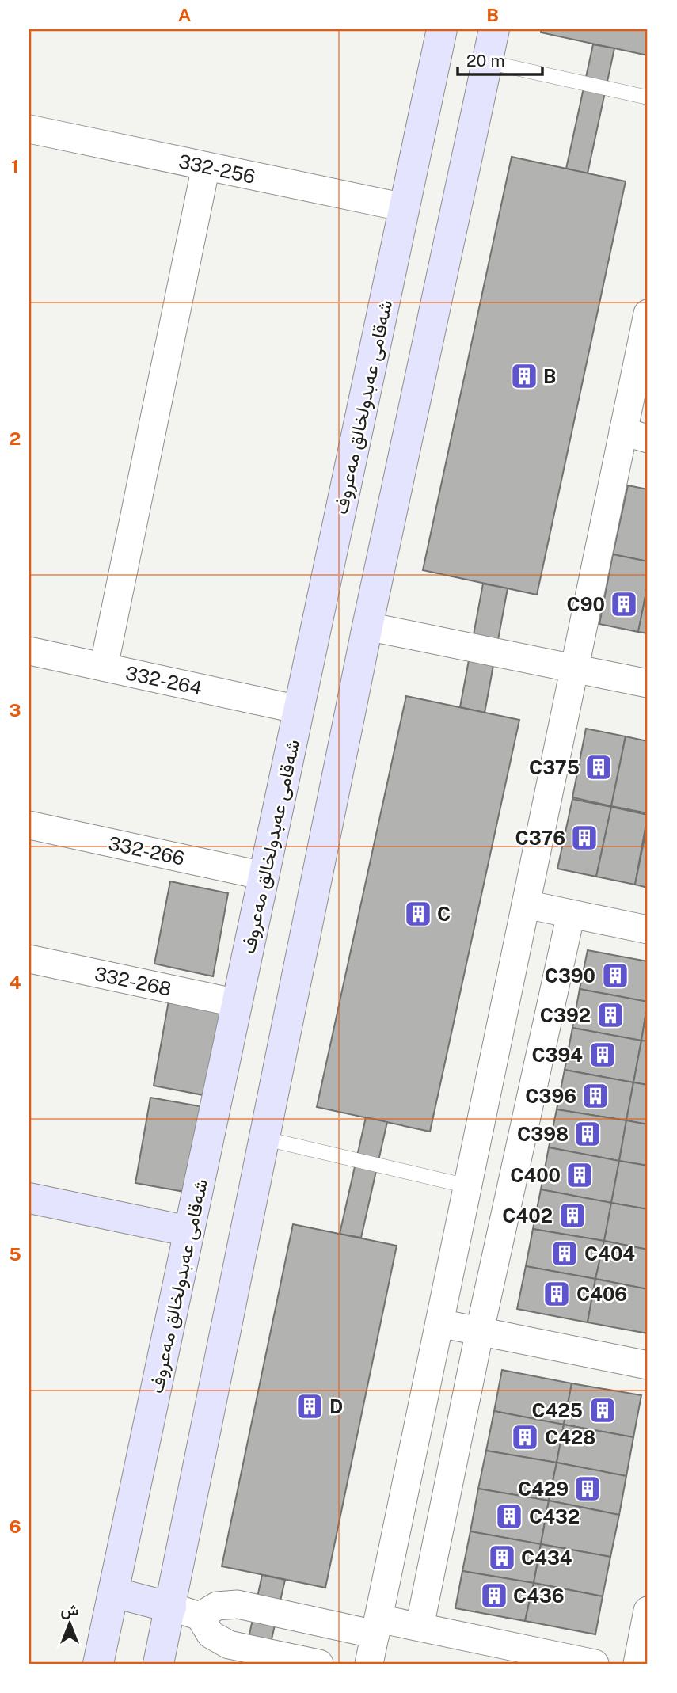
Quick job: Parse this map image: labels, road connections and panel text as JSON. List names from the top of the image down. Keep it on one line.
{"streets":{"main road":["شەقامی عەبدولخالق مەعروف"],"street":["332-256","332-264","332-266","332-268"]},"crossings":[["332-256","شەقامی عەبدولخالق مەعروف"],["شەقامی عەبدولخالق مەعروف","332-264"],["شەقامی عەبدولخالق مەعروف","332-266"],["شەقامی عەبدولخالق مەعروف","332-268"]],"places":{"building":["B","C90","C375","C376","C","C390","C392","C394","C396","C398","C400","C402","C404","C406","D","C425","C428","C429","C432","C434","C436"]},"scale_bar":"20 m","north":"top","grid":{"columns":["A","B"],"rows":["1","2","3","4","5","6"]}}
